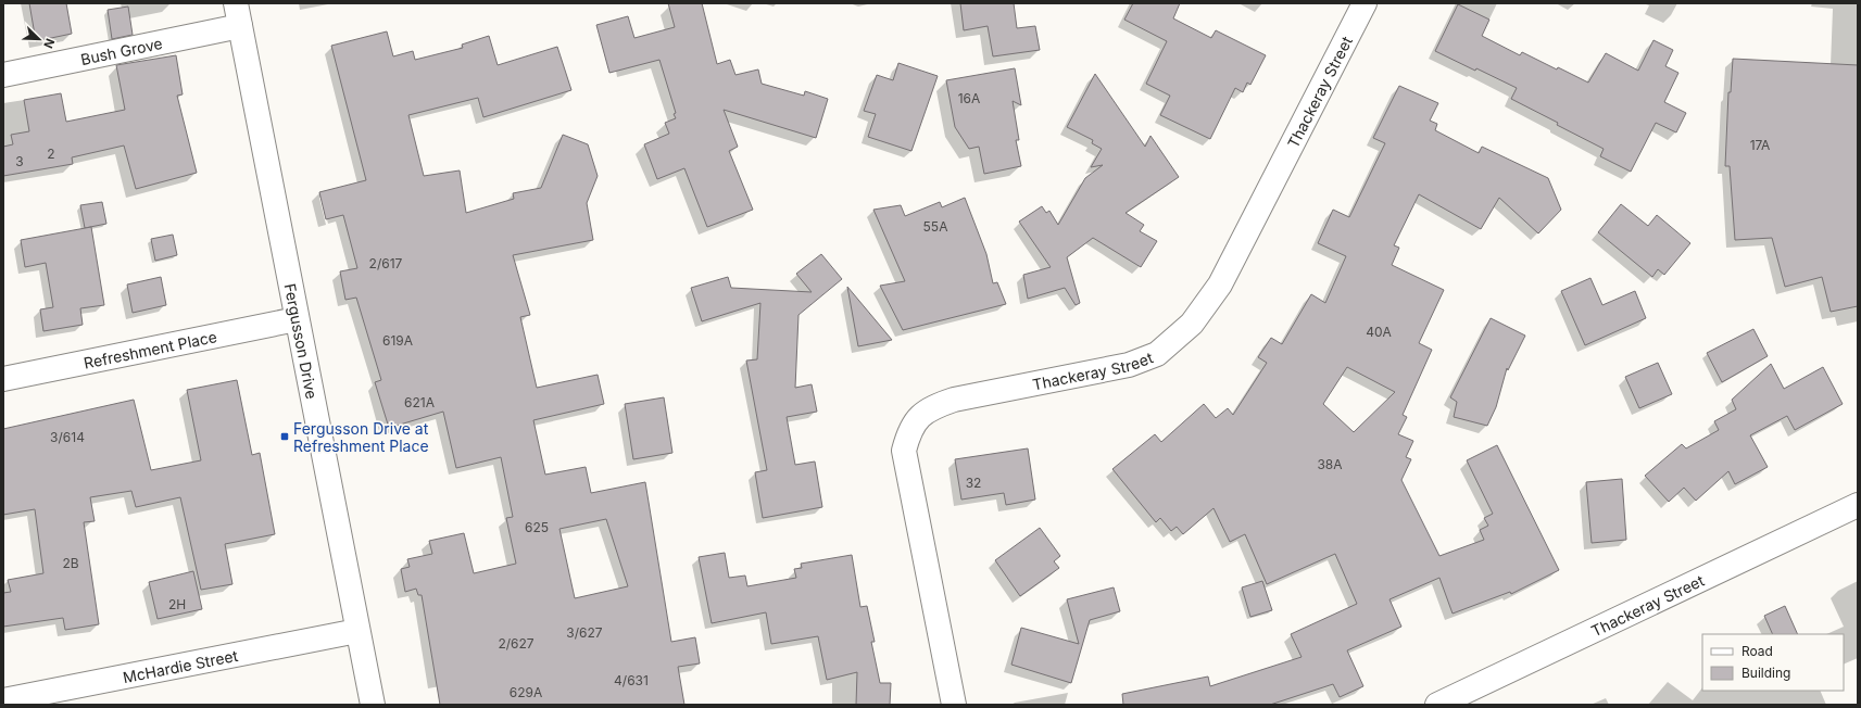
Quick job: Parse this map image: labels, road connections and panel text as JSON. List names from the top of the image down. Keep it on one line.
{"streets":{"street":["Bush Grove","Thackeray Street","Fergusson Drive","Refreshment Place","McHardie Street"]},"crossings":[["Bush Grove","Fergusson Drive"],["Fergusson Drive","Refreshment Place"],["Fergusson Drive","McHardie Street"]],"places":{"transit":["Fergusson Drive at Refreshment Place"]},"house_numbers":["16A","17A","2","3","55A","2/617","40A","619A","621A","3/614","38A","32","625","2B","2H","3/627","2/627","4/631","629A"],"legend":["Road","Building"],"north":"bottom right"}
